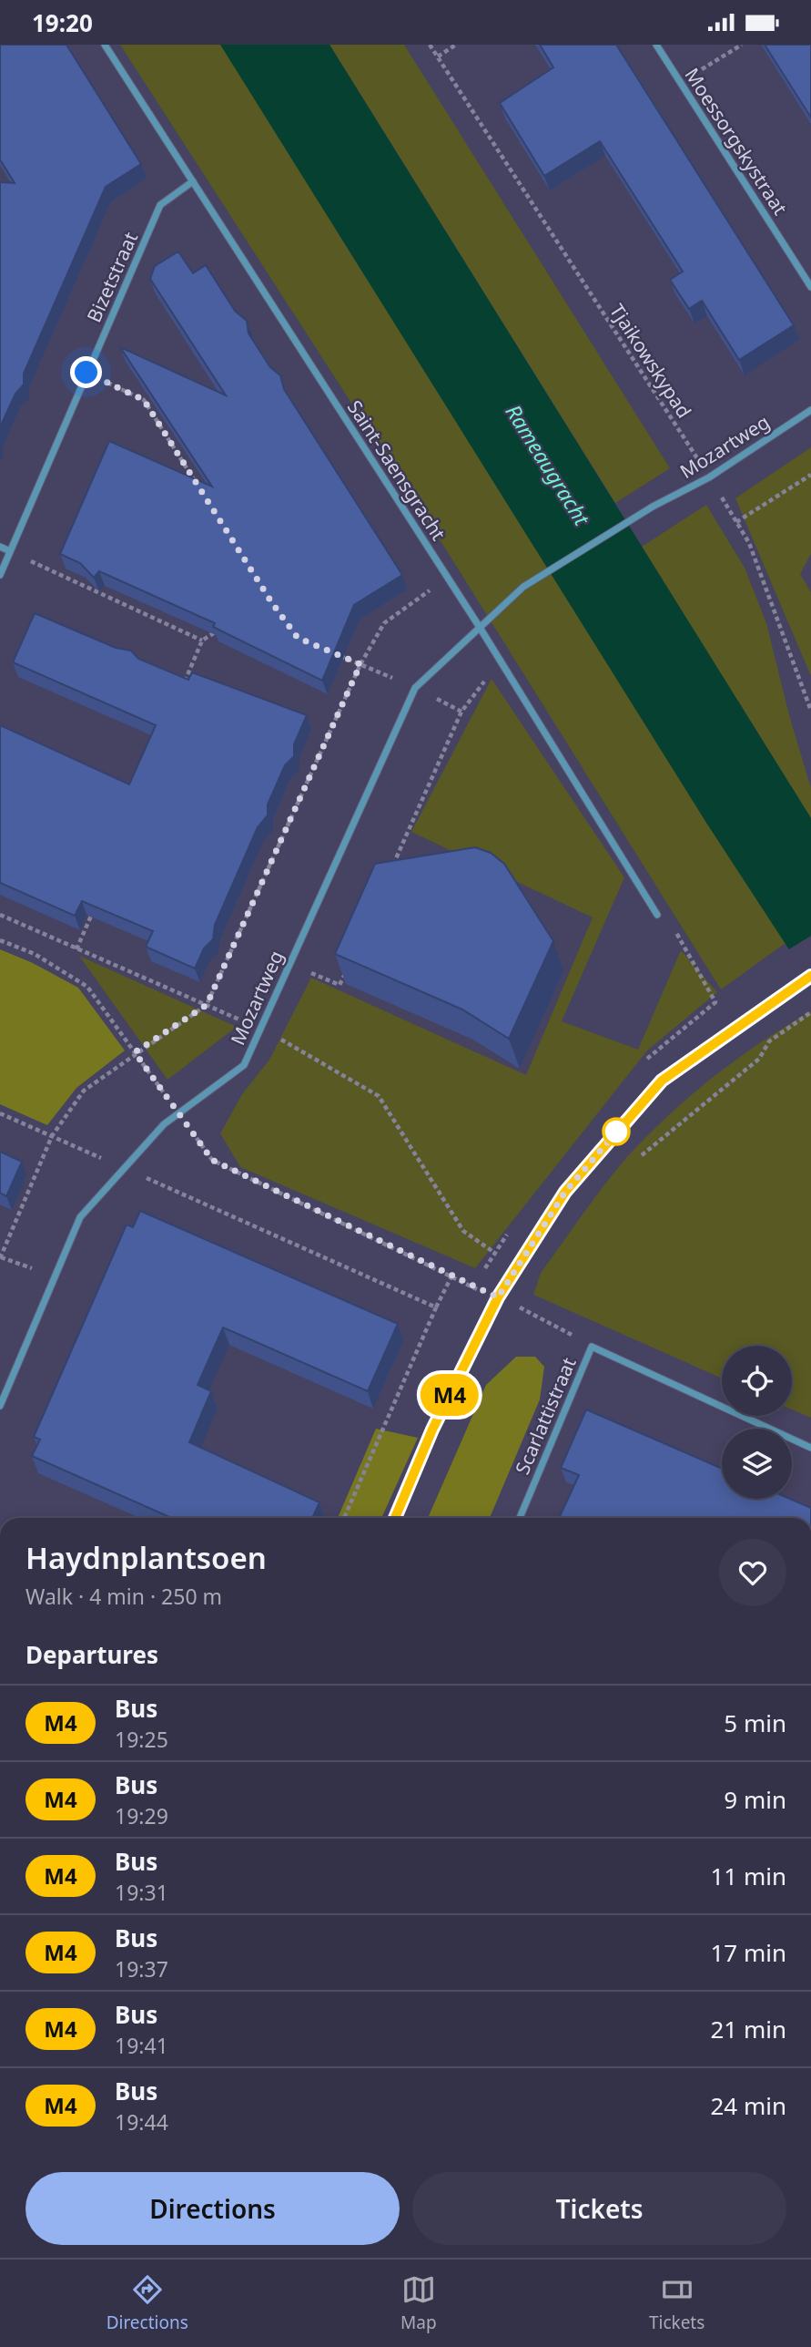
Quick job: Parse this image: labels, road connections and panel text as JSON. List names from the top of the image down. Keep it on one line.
{"streets":{"street":["Moessorgskystraat","Bizetstraat","Mozartweg","Saint-Saensgracht","Scarlattistraat"],"path":["Tjaikowskypad"]},"crossings":[["Bizetstraat","Saint-Saensgracht"],["Tjaikowskypad","Mozartweg"],["Mozartweg","Saint-Saensgracht"],["Mozartweg","Scarlattistraat"]],"water":["Rameaugracht"],"lines":["bus line M4"],"page":{"status":"19:20","on_map":"M4","heading":[["Haydnplantsoen","Walk · 4 min · 250 m"],"Departures"],"list":[{"mark":"M4","name":"Bus","note":"19:25","value":"5 min"},{"mark":"M4","name":"Bus","note":"19:29","value":"9 min"},{"mark":"M4","name":"Bus","note":"19:31","value":"11 min"},{"mark":"M4","name":"Bus","note":"19:37","value":"17 min"},{"mark":"M4","name":"Bus","note":"19:41","value":"21 min"},{"mark":"M4","name":"Bus","note":"19:44","value":"24 min"}],"buttons":["Directions","Tickets"],"tabs":["Directions","Map","Tickets"]}}
